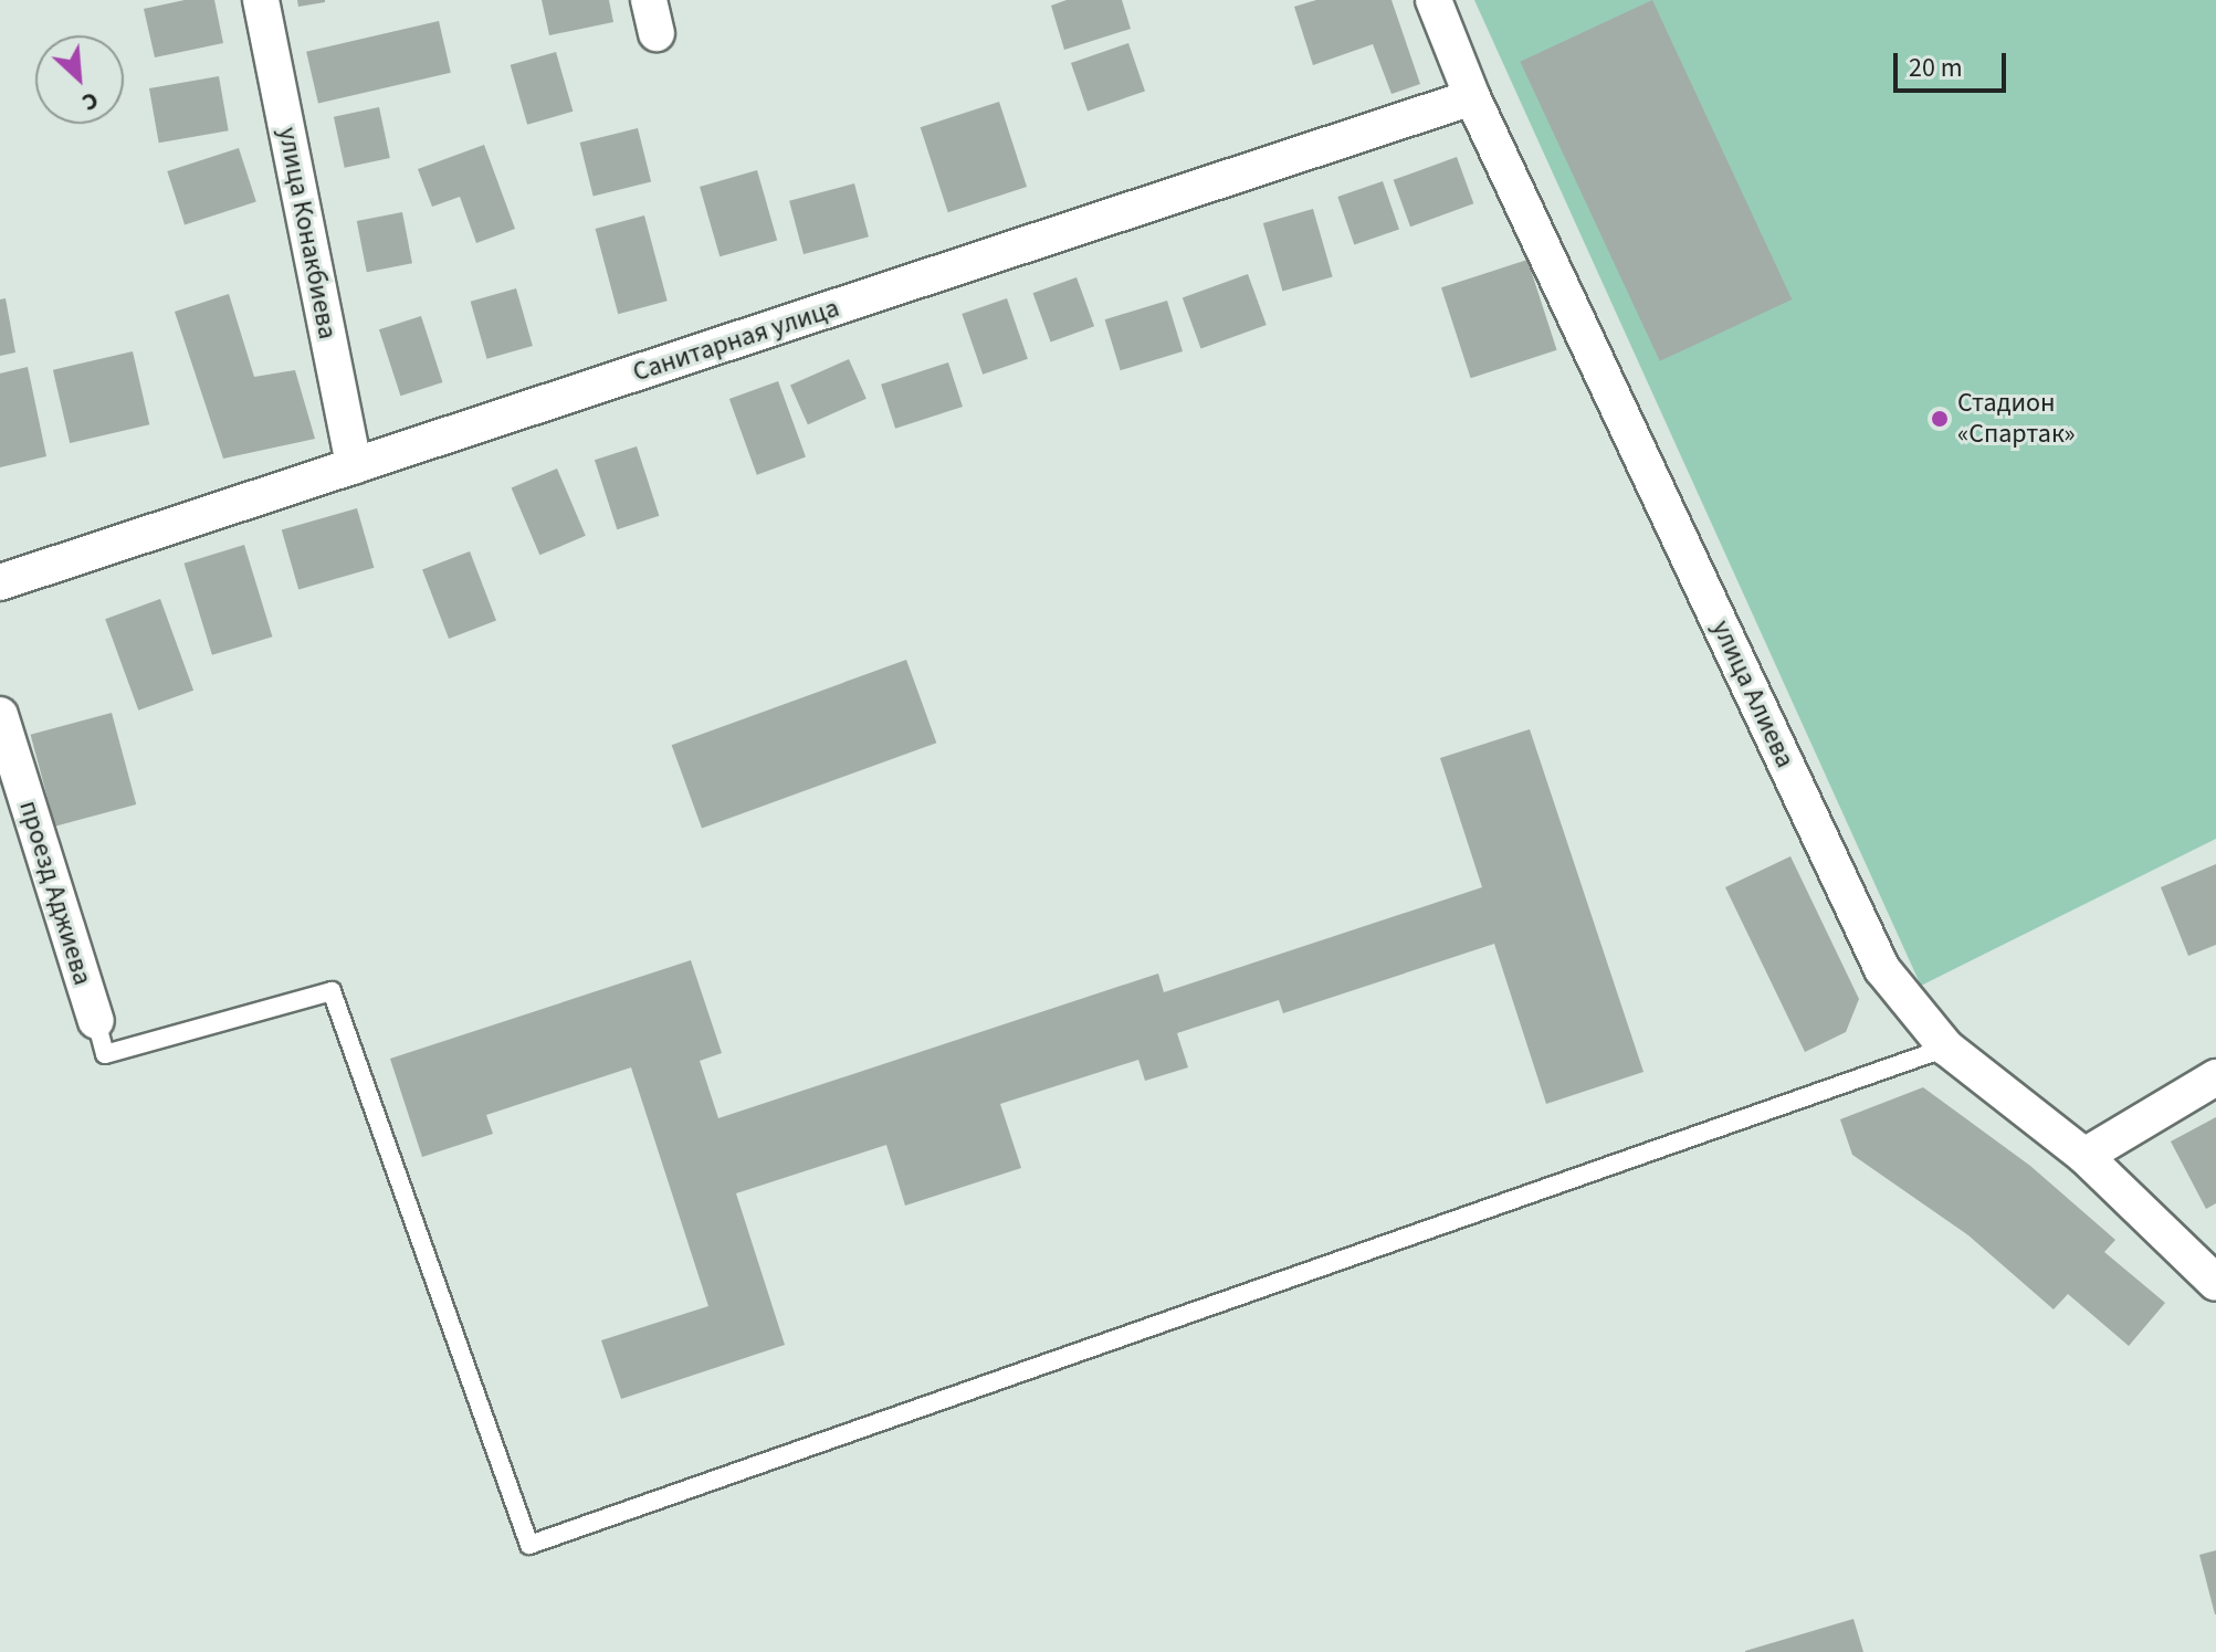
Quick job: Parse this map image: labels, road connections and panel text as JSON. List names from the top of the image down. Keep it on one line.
{"streets":{"street":["улица Конакбиева","Санитарная улица","улица Алиева","проезд Аджиева"]},"crossings":[["улица Конакбиева","Санитарная улица"],["Санитарная улица","улица Алиева"]],"places":["Стадион «Спартак»"],"scale_bar":"20 m","north":"bottom right"}
